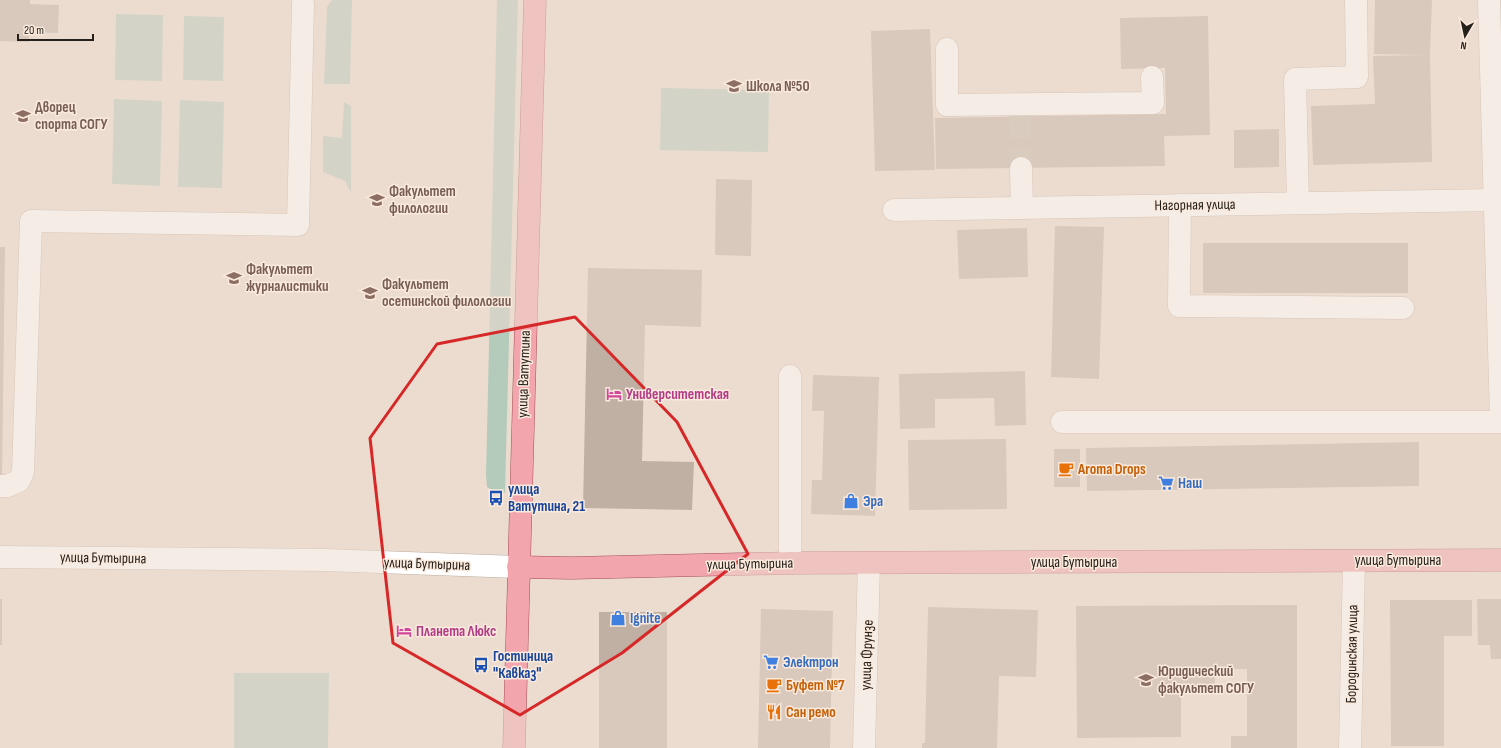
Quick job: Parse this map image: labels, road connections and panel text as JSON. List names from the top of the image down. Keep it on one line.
{"streets":{"main road":["улица Ватутина","улица Бутырина"],"street":["Нагорная улица","Бородинская улица","улица Фрунзе"]},"crossings":[["улица Ватутина","улица Бутырина"],["улица Бутырина","Бородинская улица"],["улица Бутырина","улица Фрунзе"]],"places":{"school or university":["Школа №50","Дворец спорта СОГУ","Факультет филологии","Факультет журналистики","Факультет осетинской филологии","Юридический факультет СОГУ"],"hotel":["Университетская","Планета Люкс"],"cafe":["Aroma Drops","Буфет №7"],"supermarket":["Наш","Электрон"],"bus stop":["улица Ватутина, 21","Гостиница \"Кавказ\""],"shop":["Эра","Ignite"],"restaurant":["Сан ремо"]},"scale_bar":"20 m","north":"bottom"}
